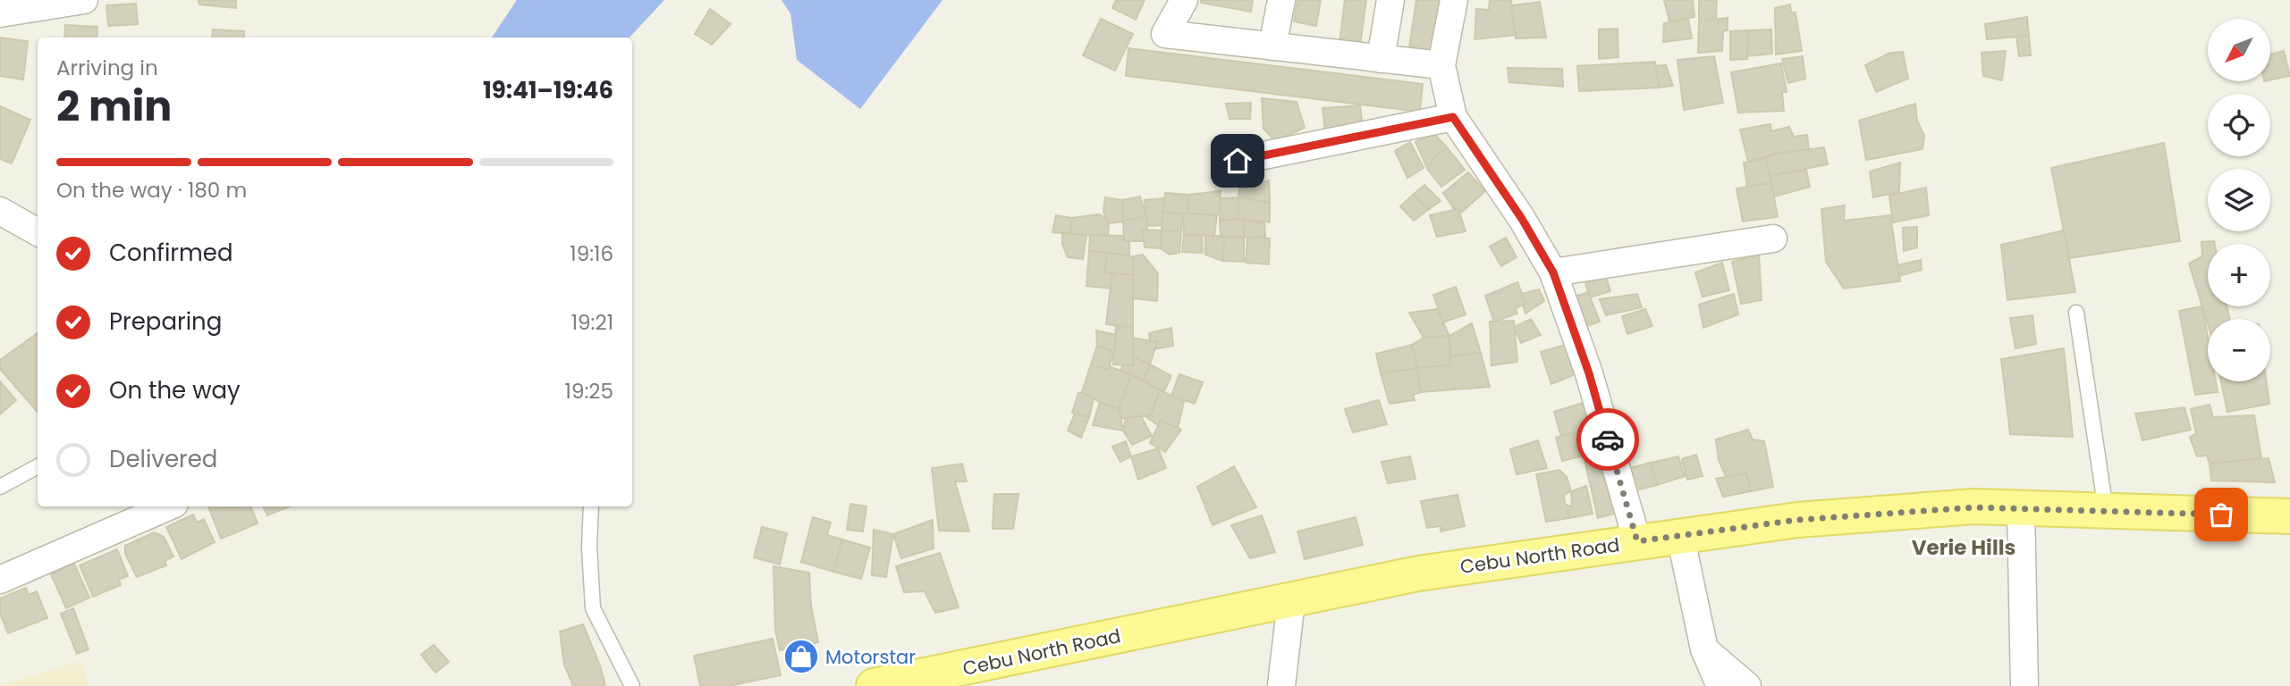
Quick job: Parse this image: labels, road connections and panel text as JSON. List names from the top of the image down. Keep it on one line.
{"streets":{"main road":["Cebu North Road"]},"districts":["Verie Hills"],"places":{"shop":["Motorstar"]},"north":"bottom left","page":{"map_buttons":["+","−"],"heading":["2 min","Arriving in","19:41–19:46"],"bar":"On the way · 180 m","list":[["Confirmed","19:16"],["Preparing","19:21"],["On the way","19:25"],"Delivered"]}}
